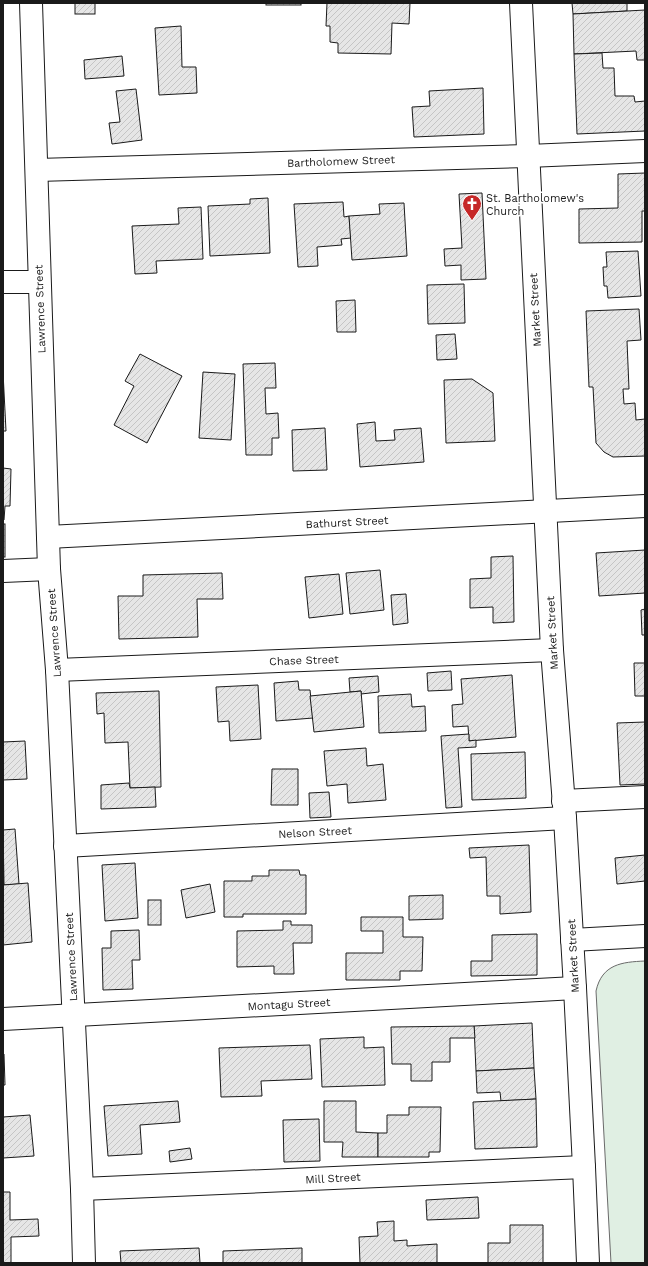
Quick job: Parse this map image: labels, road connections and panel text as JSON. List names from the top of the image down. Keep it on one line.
{"streets":{"street":["Bartholomew Street","Lawrence Street","Market Street","Bathurst Street","Chase Street","Nelson Street","Montagu Street","Mill Street"]},"crossings":[["Bartholomew Street","Lawrence Street"],["Bartholomew Street","Market Street"],["Lawrence Street","Bathurst Street"],["Lawrence Street","Chase Street"],["Lawrence Street","Nelson Street"],["Lawrence Street","Montagu Street"],["Lawrence Street","Mill Street"],["Market Street","Bathurst Street"],["Market Street","Chase Street"],["Market Street","Nelson Street"],["Market Street","Montagu Street"],["Market Street","Mill Street"]],"places":{"church":["St. Bartholomew's Church"]}}
